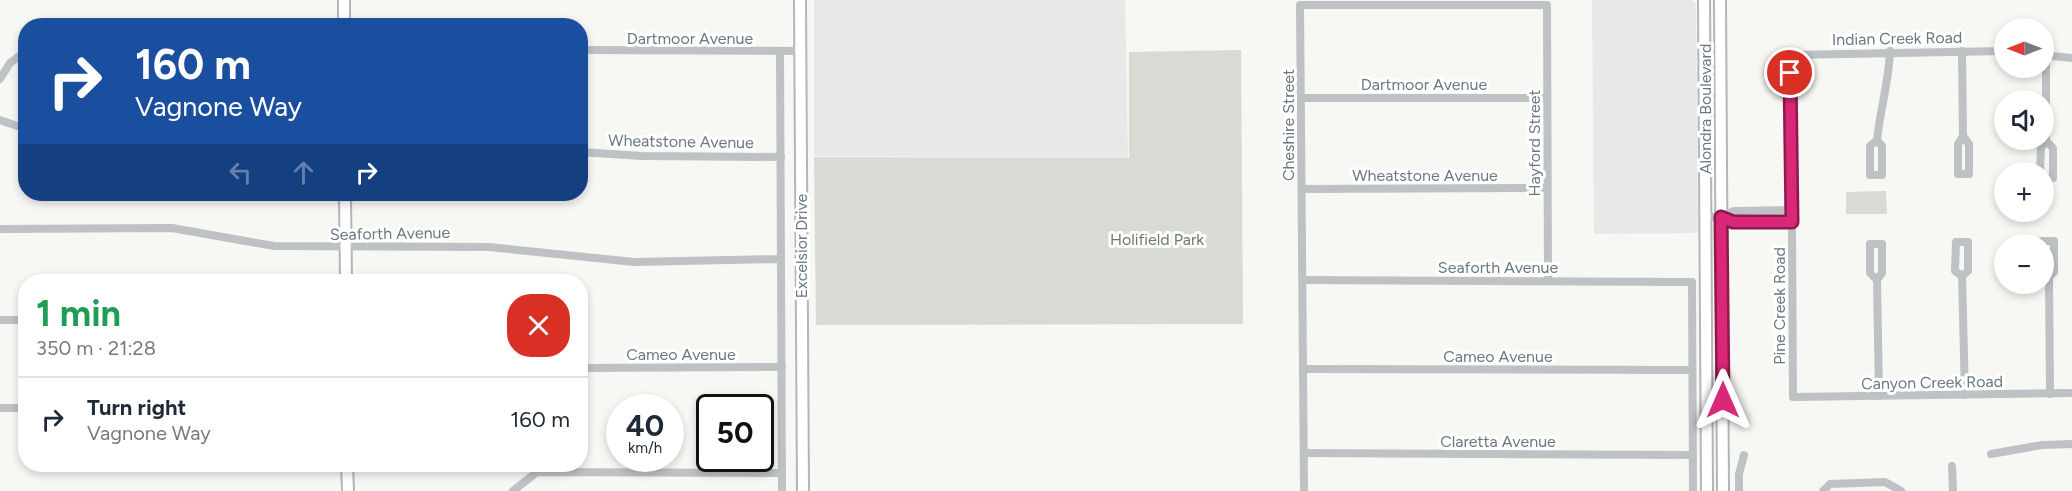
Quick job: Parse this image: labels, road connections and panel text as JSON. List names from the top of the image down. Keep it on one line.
{"streets":{"main road":["Alondra Boulevard","Excelsior Drive"],"street":["Dartmoor Avenue","Indian Creek Road","Cheshire Street","Wheatstone Avenue","Hayford Street","Seaforth Avenue","Pine Creek Road","Cameo Avenue","Canyon Creek Road","Claretta Avenue"]},"crossings":[["Dartmoor Avenue","Cheshire Street"],["Dartmoor Avenue","Hayford Street"],["Dartmoor Avenue","Excelsior Drive"],["Indian Creek Road","Pine Creek Road"],["Cheshire Street","Wheatstone Avenue"],["Cheshire Street","Hayford Street"],["Cheshire Street","Seaforth Avenue"],["Cheshire Street","Cameo Avenue"],["Cheshire Street","Claretta Avenue"],["Wheatstone Avenue","Hayford Street"],["Wheatstone Avenue","Excelsior Drive"],["Hayford Street","Seaforth Avenue"],["Seaforth Avenue","Excelsior Drive"],["Seaforth Avenue","Cameo Avenue"],["Excelsior Drive","Cameo Avenue"],["Pine Creek Road","Canyon Creek Road"]],"parks":["Holifield Park"],"north":"left","page":{"map_buttons":["+","−"],"turn":["160 m","Vagnone Way"],"heading":["1 min","350 m · 21:28"],"list":[{"name":"Turn right","note":"Vagnone Way","value":"160 m"}],"speed":"40 km/h","limit":"50"}}
